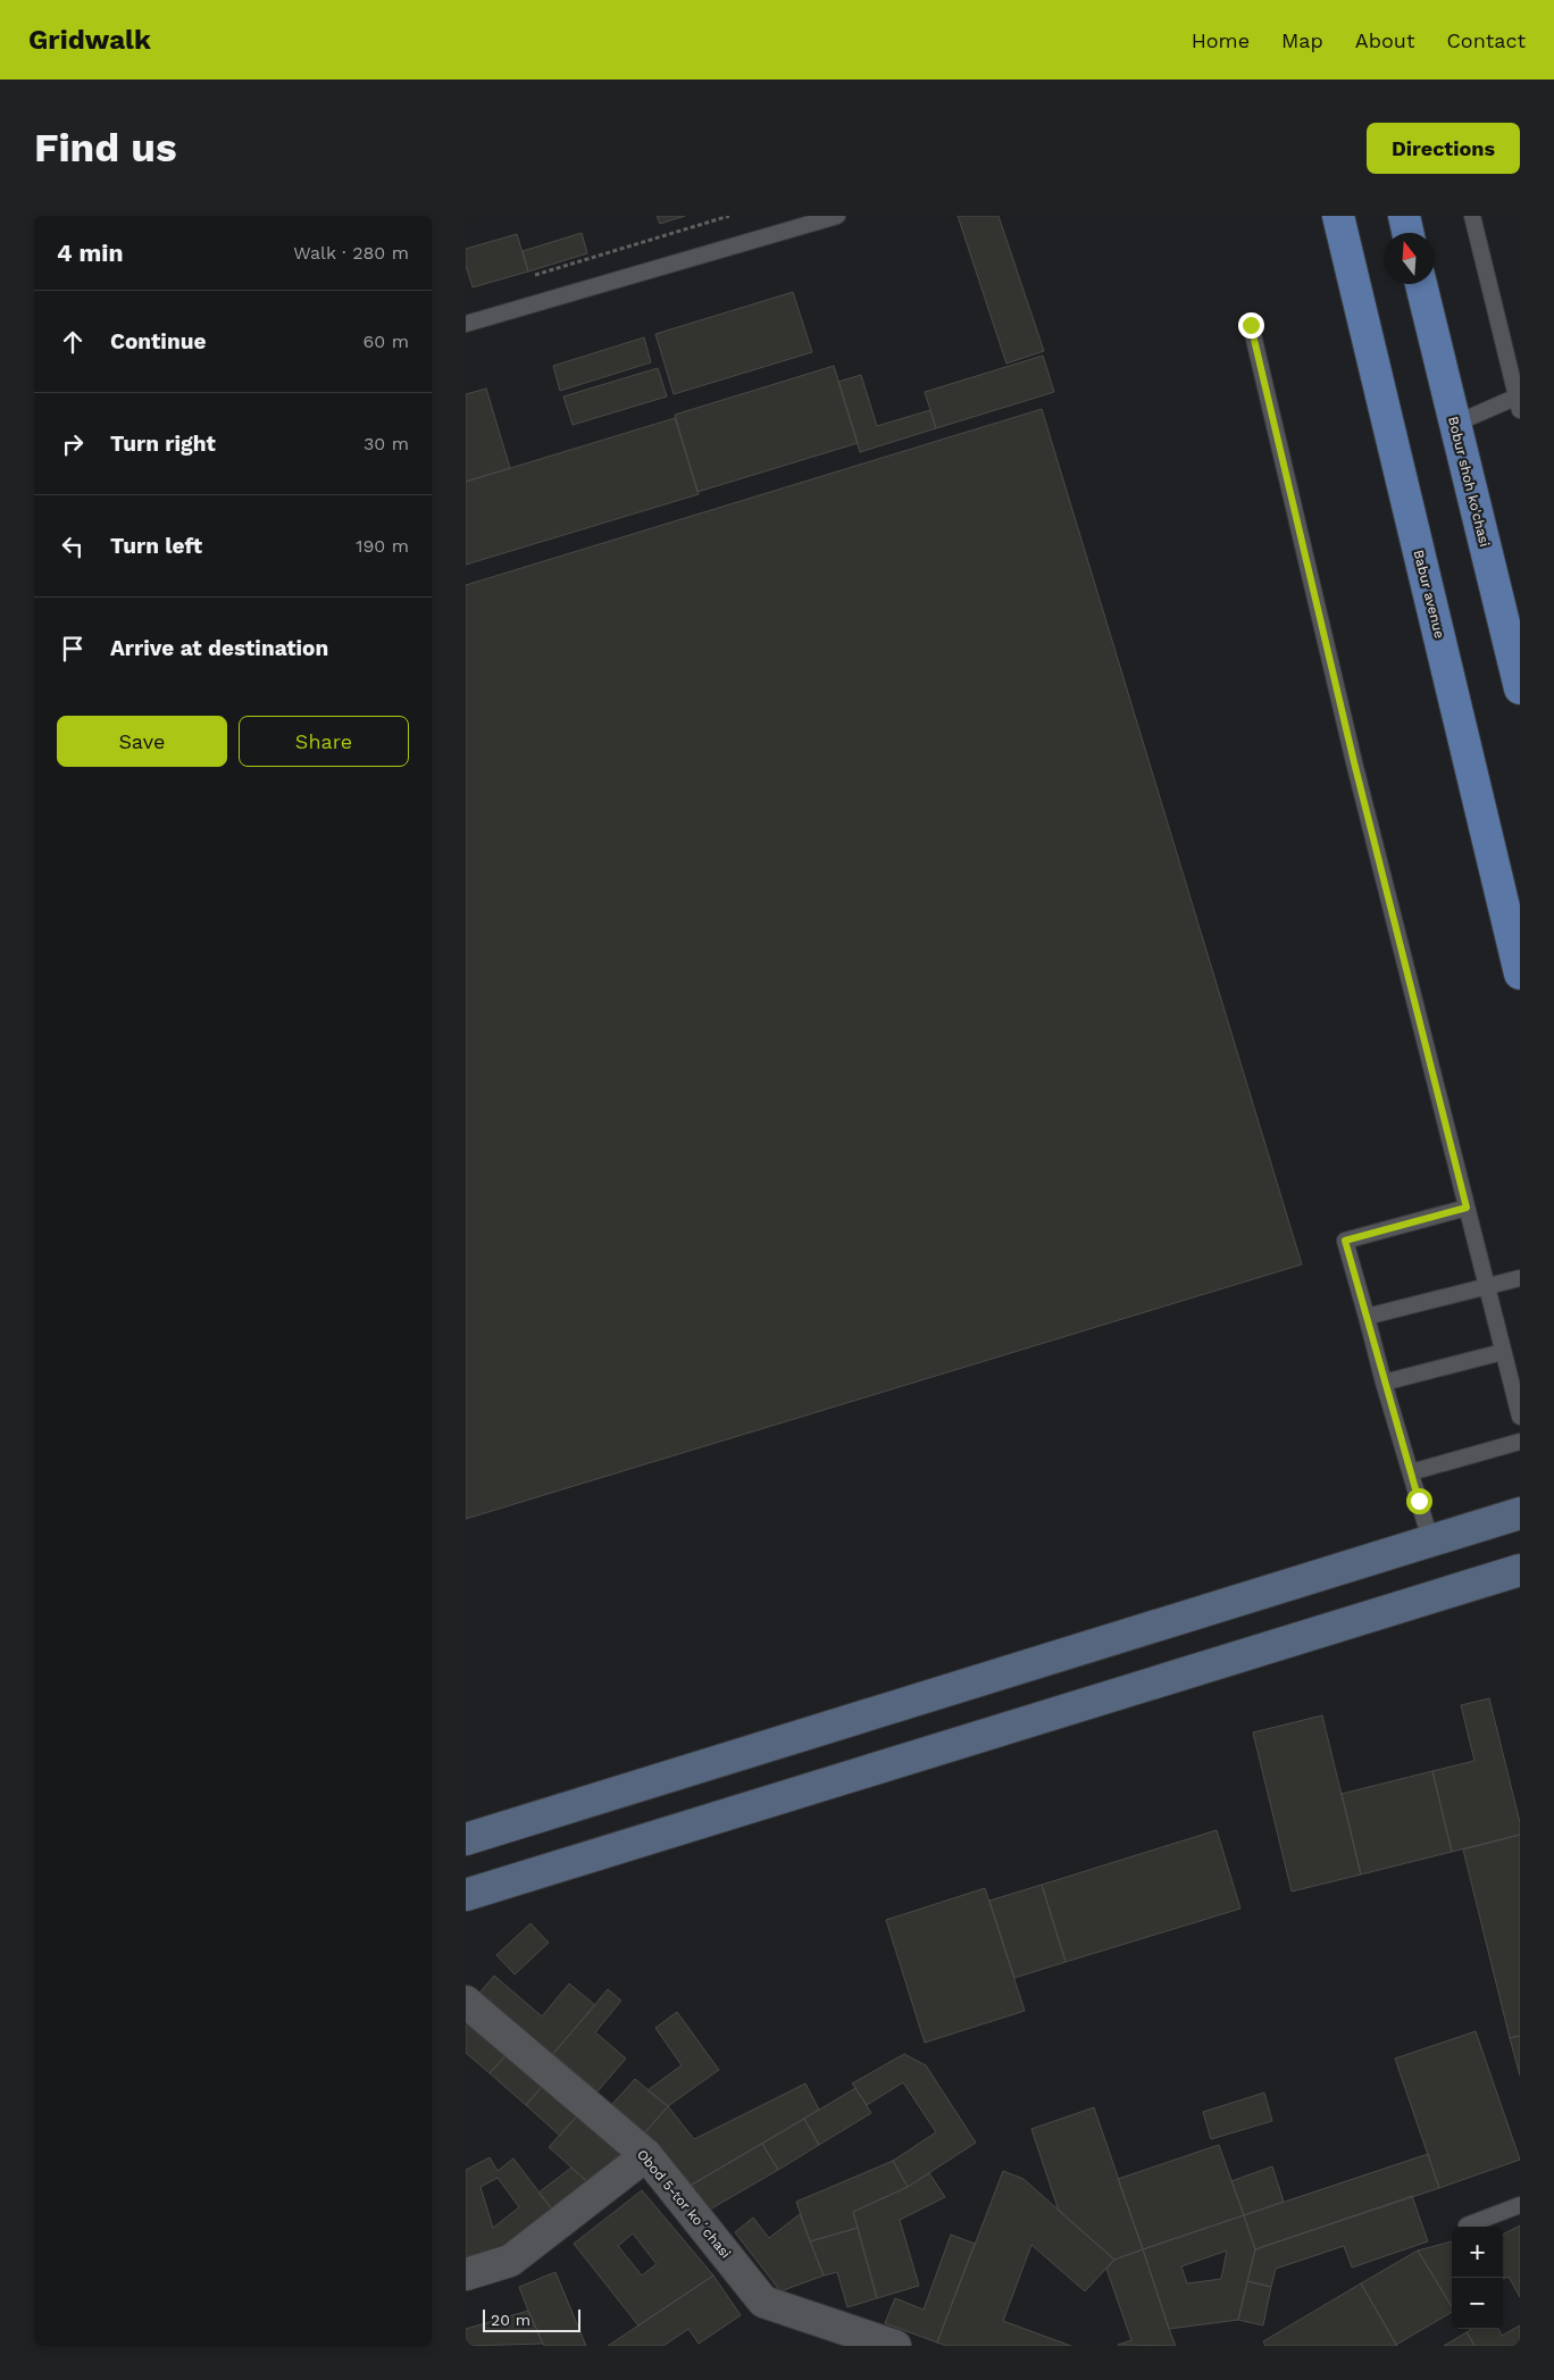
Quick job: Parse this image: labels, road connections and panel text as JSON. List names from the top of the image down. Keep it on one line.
{"streets":{"main road":["Bobur shoh ko'chasi","Babur avenue"],"street":["Obod 5-tor koʻchasi"]},"scale_bar":"20 m","north":"top","page":{"header":"Gridwalk","nav":["Home","Map","About","Contact"],"buttons":["Directions",["Save","Share"]],"title":"Find us","heading":["4 min","Walk · 280 m"],"list":[["Continue","60 m"],["Turn right","30 m"],["Turn left","190 m"],"Arrive at destination"],"map_buttons":["+","−"],"scale":"20 m"}}
